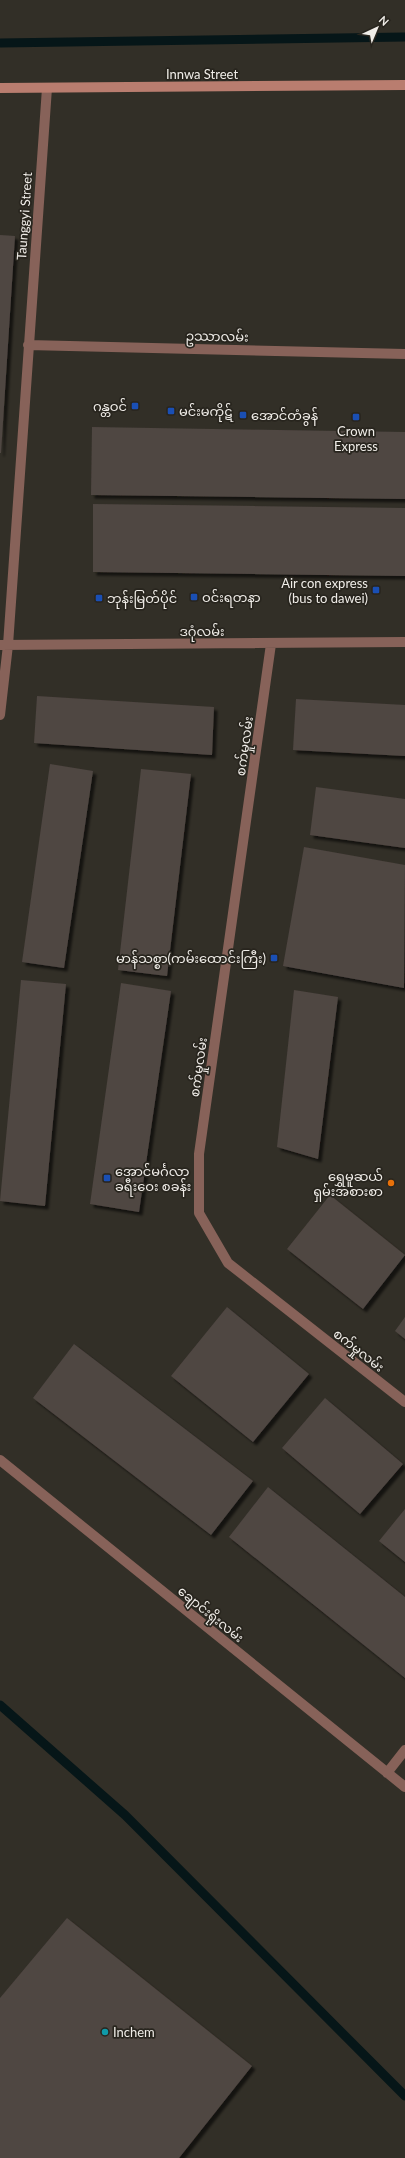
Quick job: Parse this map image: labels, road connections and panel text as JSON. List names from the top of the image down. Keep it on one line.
{"streets":{"street":["Innwa Street"],"lane":["Taunggyi Street","ဥဿာလမ်း","ဒဂုံလမ်း","စက်မှုလမ်း","ချောင်းရိုးလမ်း"]},"crossings":[["Innwa Street","Taunggyi Street"],["Taunggyi Street","ဥဿာလမ်း"],["Taunggyi Street","ဒဂုံလမ်း"],["ဒဂုံလမ်း","စက်မှုလမ်း"]],"places":{"transit":["ဂန္တဝင်","မင်းမကိုဋ်","အောင်တံခွန်","Crown Express","Air con express (bus to dawei)","ဝင်းရတနာ","ဘုန်းမြတ်ပိုင်","မာန်သစ္စာ(ကမ်းထောင်းကြီး)","အောင်မင်္ဂလာ ခရီးဝေး စခန်း"],"other":["ရွှေမူဆယ် ရှမ်းအစားစာ","Inchem"]},"north":"top right"}
